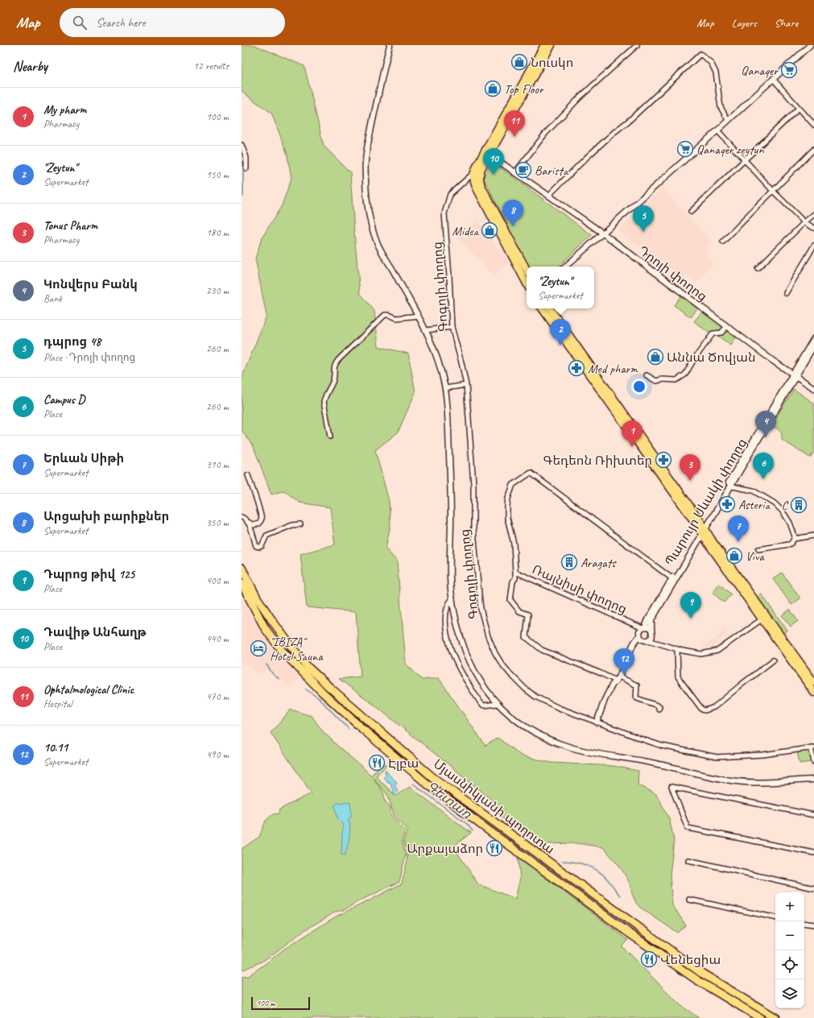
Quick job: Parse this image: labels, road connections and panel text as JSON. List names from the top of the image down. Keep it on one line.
{"streets":{"highway":["Մյասնիկյանի պողոտա"],"street":["Դրոյի փողոց","Գոգոլի փողոց","Պարույր Սևակի փողոց","Ռայնիսի փողոց"]},"crossings":[["Դրոյի փողոց","Պարույր Սևակի փողոց"],["Պարույր Սևակի փողոց","Ռայնիսի փողոց"]],"water":["Գետառ"],"places":{"shop":["Նուսկո","Top Floor","Midea","Աննա Ծովյան","Viva"],"supermarket":["Qanaqer","Qanaqer zeytun"],"cafe":["Barista"],"pharmacy":["Med pharm","Գեդեոն Ռիխտեր","Asteria"],"building":["C","Aragats"],"hotel":["\"IBIZA\" Hotel Sauna"],"restaurant":["Էլբա","Արքայաձոր","Վենեցիա"]},"scale_bar":"100 m","page":{"header":"Map","search":"Search here","nav":["Map","Layers","Share"],"heading":["Nearby","12 results"],"list":[{"mark":"1","name":"My pharm","note":"Pharmacy","value":"100 m"},{"mark":"2","name":"\"Zeytun\"","note":"Supermarket","value":"150 m"},{"mark":"3","name":"Tonus Pharm","note":"Pharmacy","value":"180 m"},{"mark":"4","name":"Կոնվերս Բանկ","note":"Bank","value":"230 m"},{"mark":"5","name":"դպրոց 48","note":"Place · Դրոյի փողոց","value":"260 m"},{"mark":"6","name":"Campus D","note":"Place","value":"260 m"},{"mark":"7","name":"Երևան Սիթի","note":"Supermarket","value":"310 m"},{"mark":"8","name":"Արցախի բարիքներ","note":"Supermarket","value":"350 m"},{"mark":"9","name":"Դպրոց թիվ 125","note":"Place","value":"400 m"},{"mark":"10","name":"Դավիթ Անհաղթ","note":"Place","value":"440 m"},{"mark":"11","name":"Ophtalmological Clinic","note":"Hospital","value":"470 m"},{"mark":"12","name":"10.11","note":"Supermarket","value":"490 m"}],"pins":["11","10","8","5","2","4","1","6","3","7","9","12"],"popup":["\"Zeytun\"","Supermarket"],"map_buttons":["+","−"],"scale":"100 m"}}
